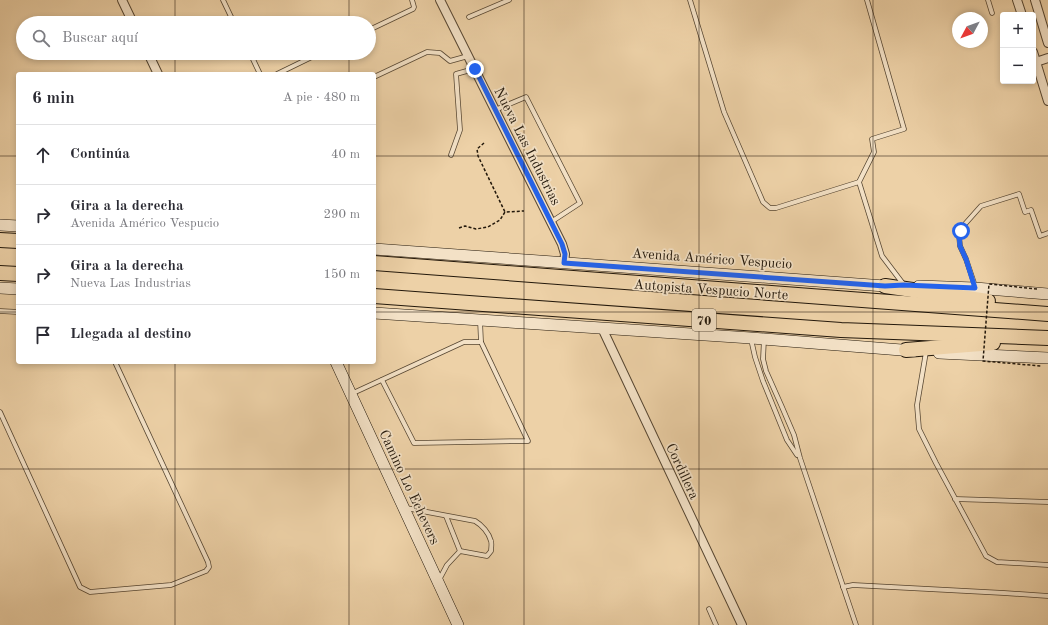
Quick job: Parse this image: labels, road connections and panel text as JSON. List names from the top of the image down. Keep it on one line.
{"streets":{"highway":["Autopista Vespucio Norte","70"],"main road":["Avenida Américo Vespucio","Camino Lo Echevers"],"street":["Nueva Las Industrias","Cordillera"]},"crossings":[["Nueva Las Industrias","Avenida Américo Vespucio"]],"north":"bottom left","page":{"map_buttons":["+","−"],"search":"Buscar aquí","heading":["6 min","A pie · 480 m"],"list":[["Continúa","40 m"],["Gira a la derecha","Avenida Américo Vespucio","290 m"],["Gira a la derecha","Nueva Las Industrias","150 m"],"Llegada al destino"]}}
